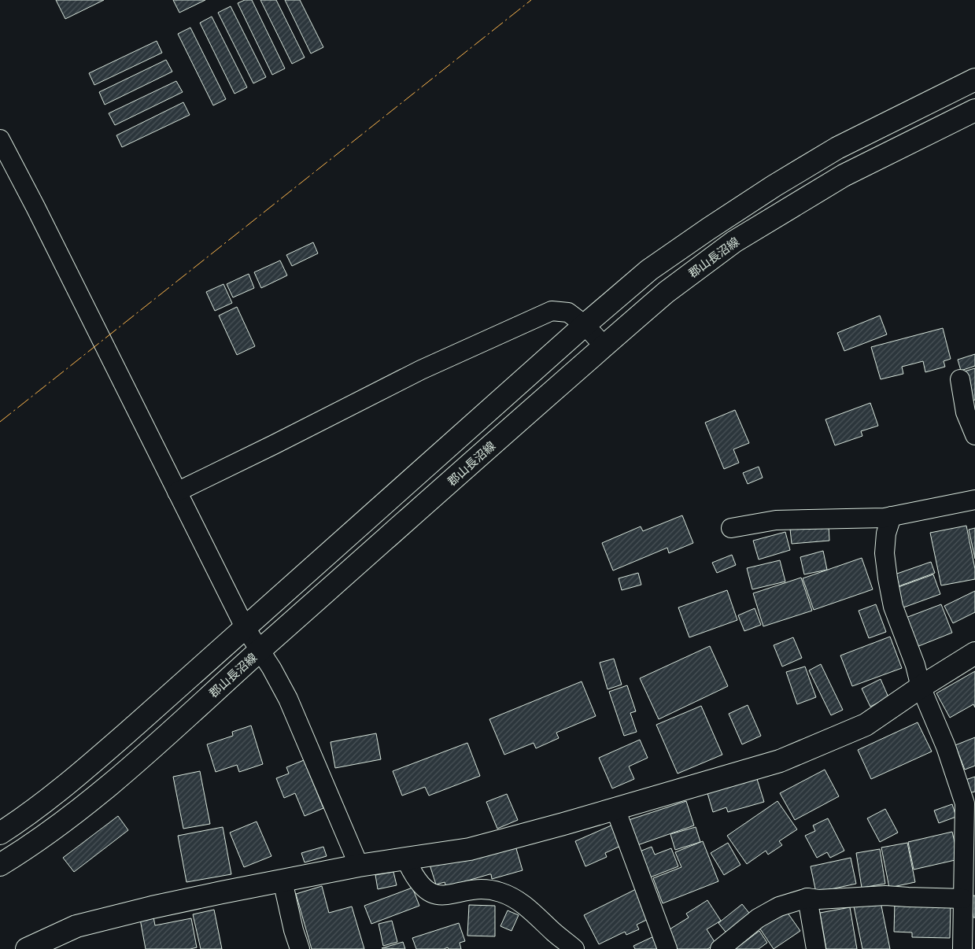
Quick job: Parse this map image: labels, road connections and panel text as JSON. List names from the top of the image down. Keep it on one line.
{"streets":{"main road":["郡山長沼線"]}}
